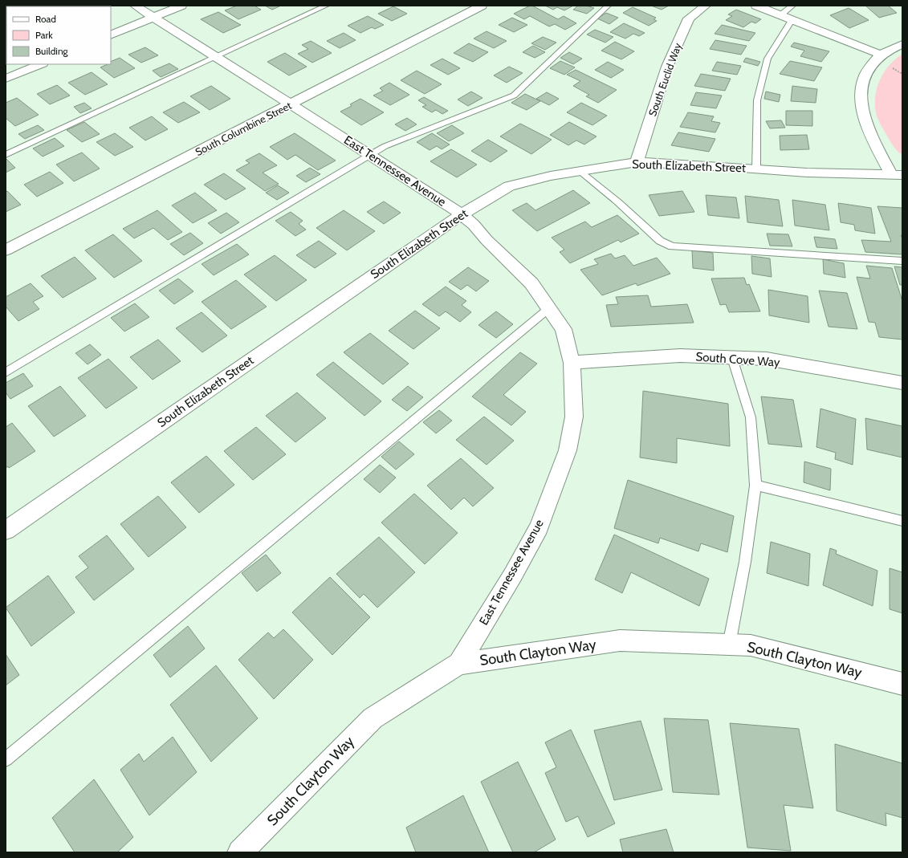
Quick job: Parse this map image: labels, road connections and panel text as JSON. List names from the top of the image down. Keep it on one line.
{"streets":{"street":["South Euclid Way","South Columbine Street","South Elizabeth Street","East Tennessee Avenue","South Cove Way","South Clayton Way"]},"crossings":[["South Euclid Way","South Elizabeth Street"],["South Columbine Street","East Tennessee Avenue"],["South Elizabeth Street","East Tennessee Avenue"],["East Tennessee Avenue","South Cove Way"],["East Tennessee Avenue","South Clayton Way"]],"legend":["Road","Park","Building"]}
